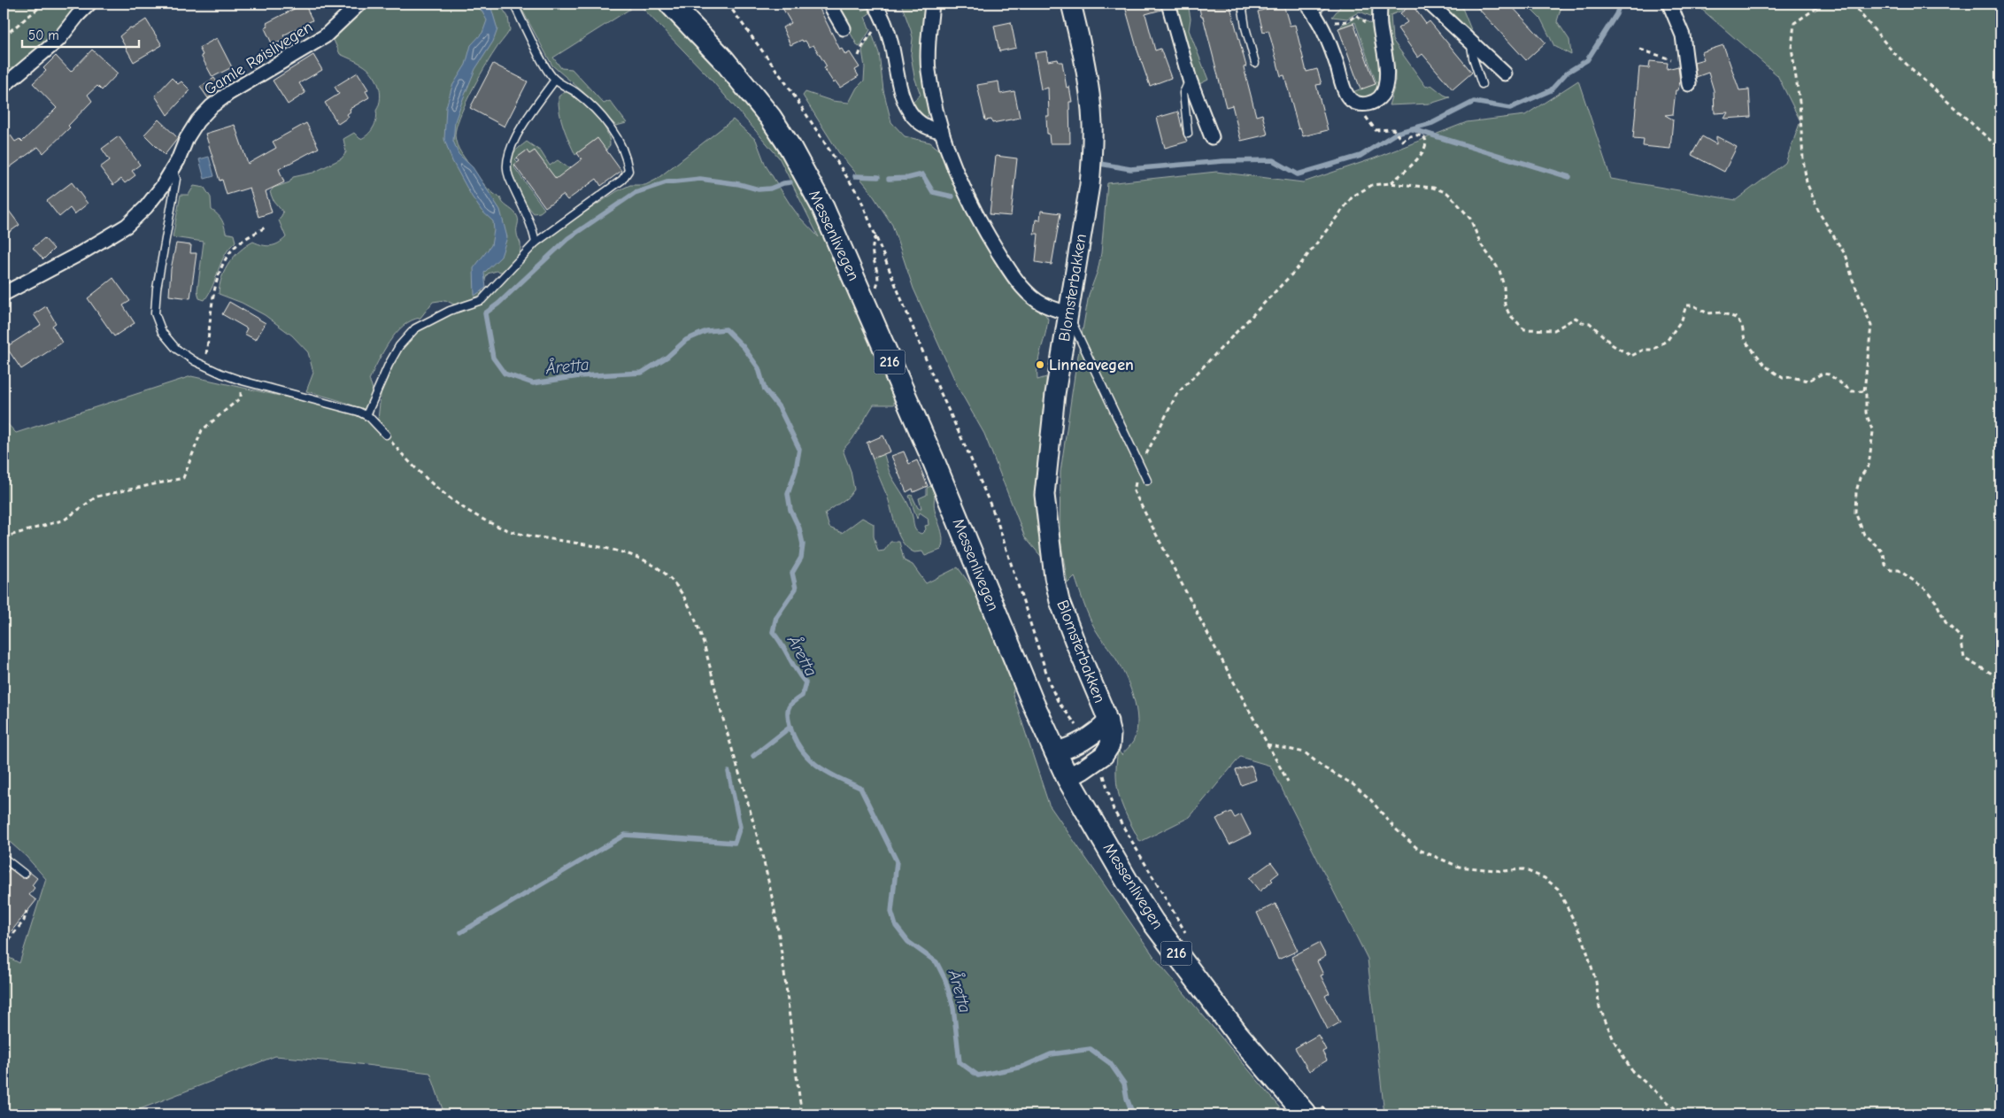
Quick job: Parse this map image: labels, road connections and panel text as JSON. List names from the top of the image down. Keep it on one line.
{"streets":{"main road":["Messenlivegen","216"],"street":["Gamle Røislivegen","Blomsterbakken"]},"crossings":[["Messenlivegen","Blomsterbakken"]],"water":["Åretta"],"places":["Linneavegen"],"scale_bar":"50 m"}
